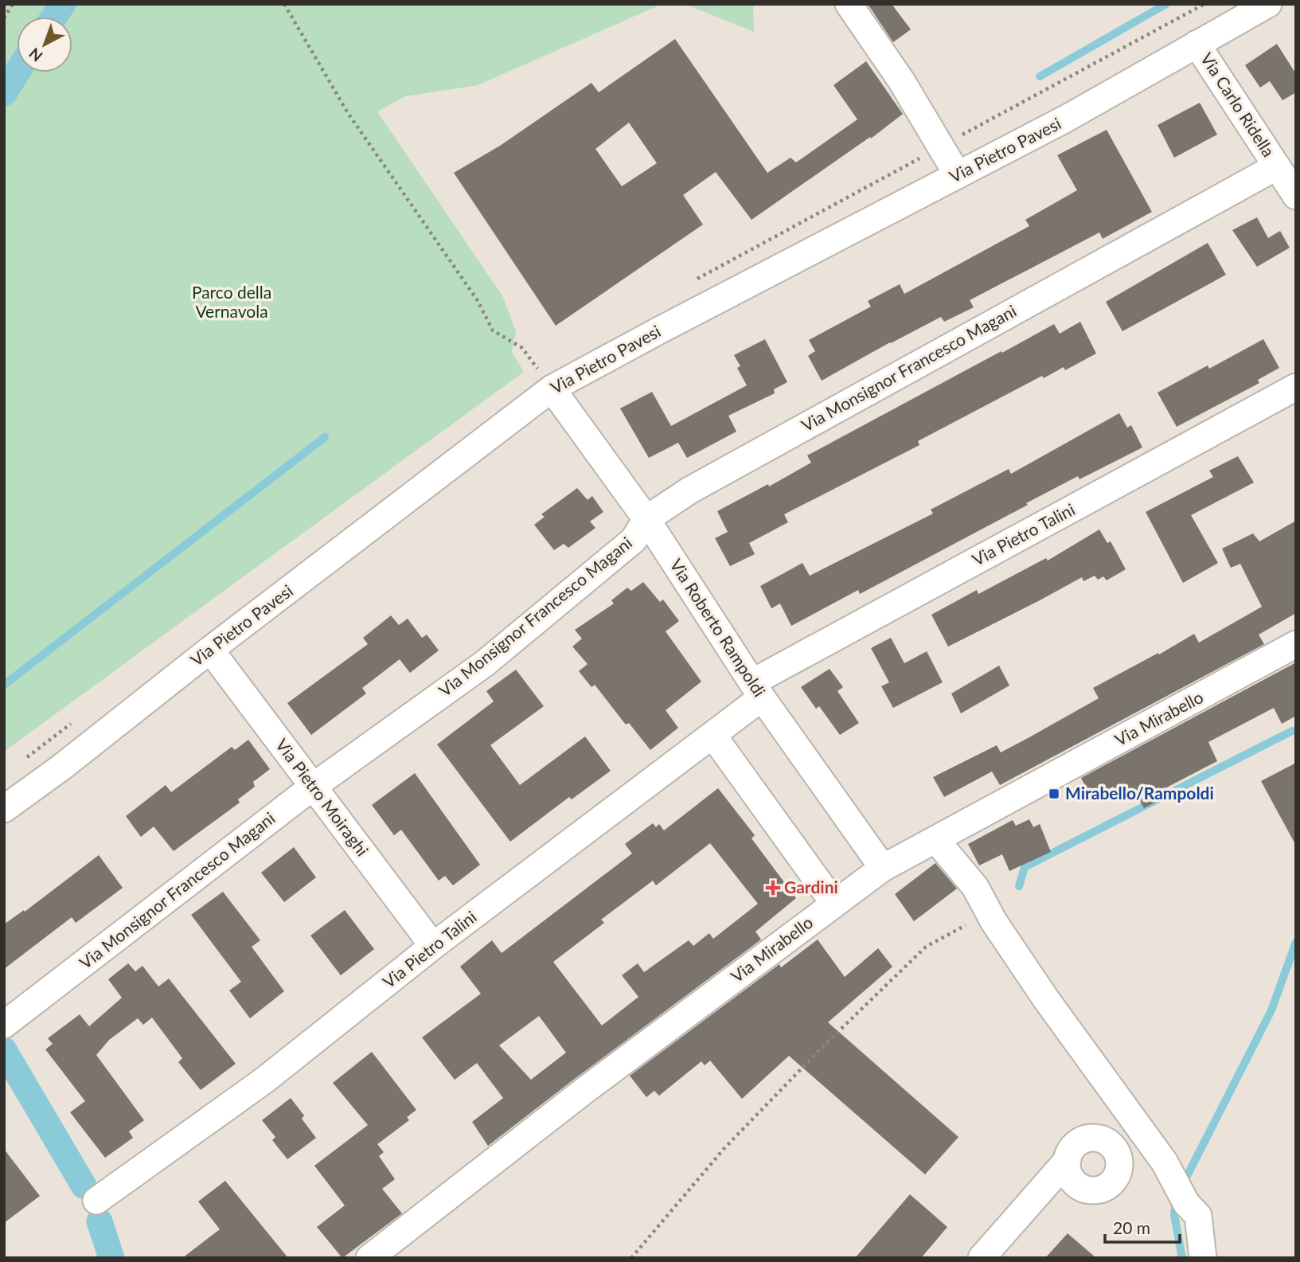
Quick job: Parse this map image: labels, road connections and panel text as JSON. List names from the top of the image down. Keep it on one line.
{"streets":{"street":["Via Carlo Ridella","Via Pietro Pavesi","Via Monsignor Francesco Magani","Via Pietro Talini","Via Roberto Rampoldi","Via Mirabello","Via Pietro Moiraghi"]},"crossings":[["Via Carlo Ridella","Via Pietro Pavesi"],["Via Carlo Ridella","Via Monsignor Francesco Magani"],["Via Pietro Pavesi","Via Roberto Rampoldi"],["Via Pietro Pavesi","Via Pietro Moiraghi"],["Via Monsignor Francesco Magani","Via Roberto Rampoldi"],["Via Monsignor Francesco Magani","Via Pietro Moiraghi"],["Via Pietro Talini","Via Roberto Rampoldi"],["Via Pietro Talini","Via Pietro Moiraghi"],["Via Roberto Rampoldi","Via Mirabello"]],"parks":["Parco della Vernavola"],"places":{"transit":["Mirabello/Rampoldi"],"health":["Gardini"]},"scale_bar":"20 m","north":"bottom left"}
